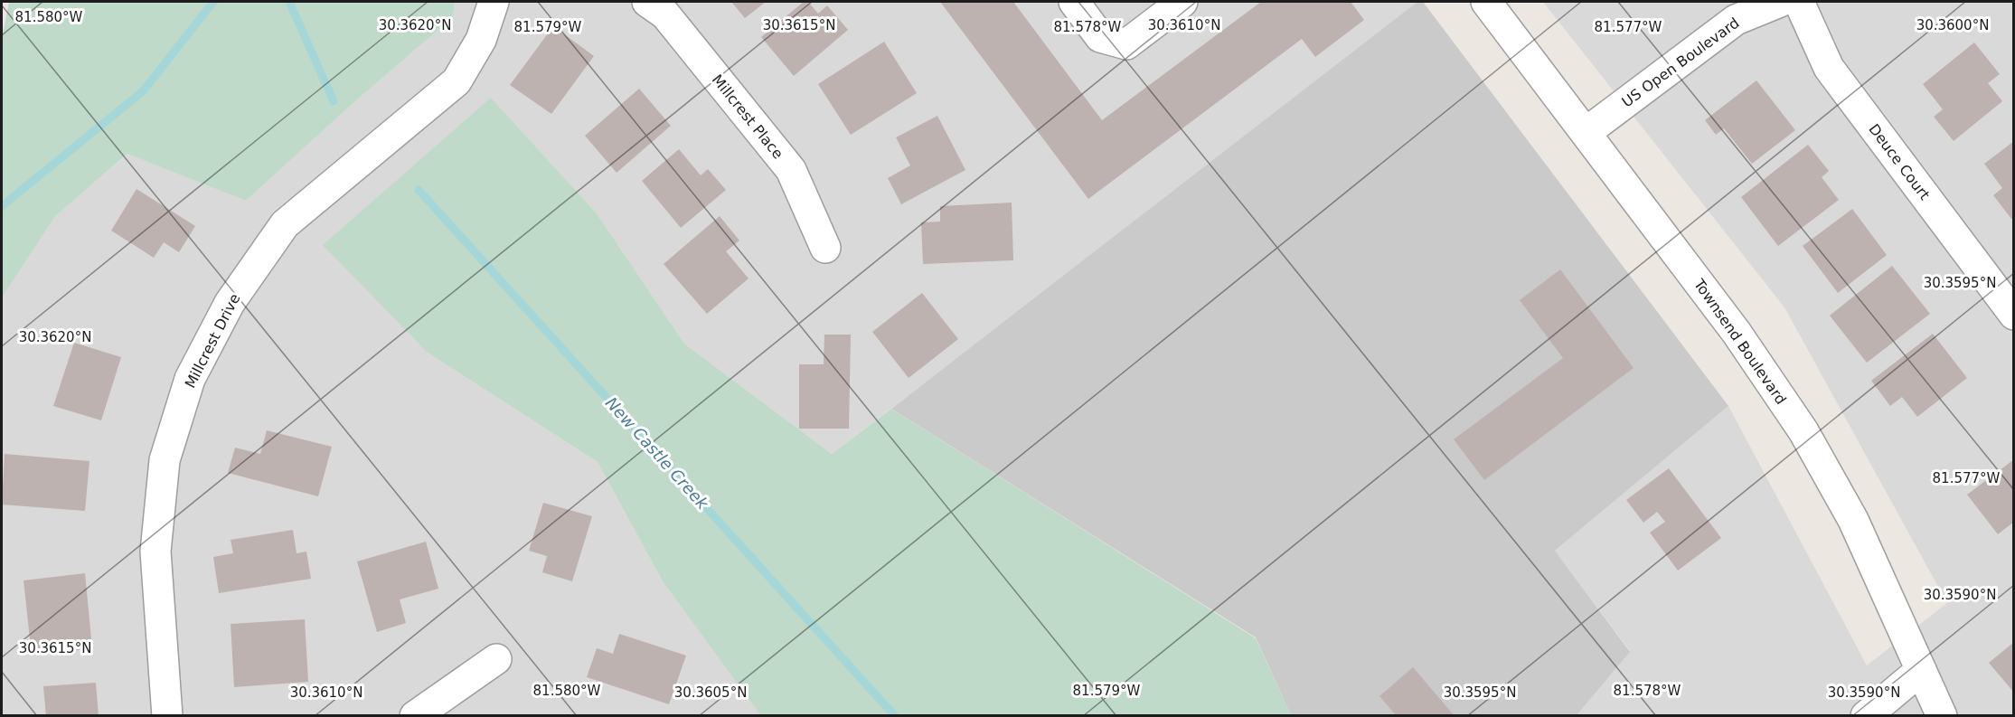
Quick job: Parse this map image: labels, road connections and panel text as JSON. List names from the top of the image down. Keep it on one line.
{"streets":{"street":["US Open Boulevard","Millcrest Place","Deuce Court","Millcrest Drive","Townsend Boulevard"]},"crossings":[["US Open Boulevard","Townsend Boulevard"]],"water":["New Castle Creek"],"coordinates":["81.580°W","30.3620°N","30.3615°N","30.3610°N","30.3600°N","81.578°W","81.579°W","81.577°W","30.3595°N","30.3590°N","30.3605°N"]}
